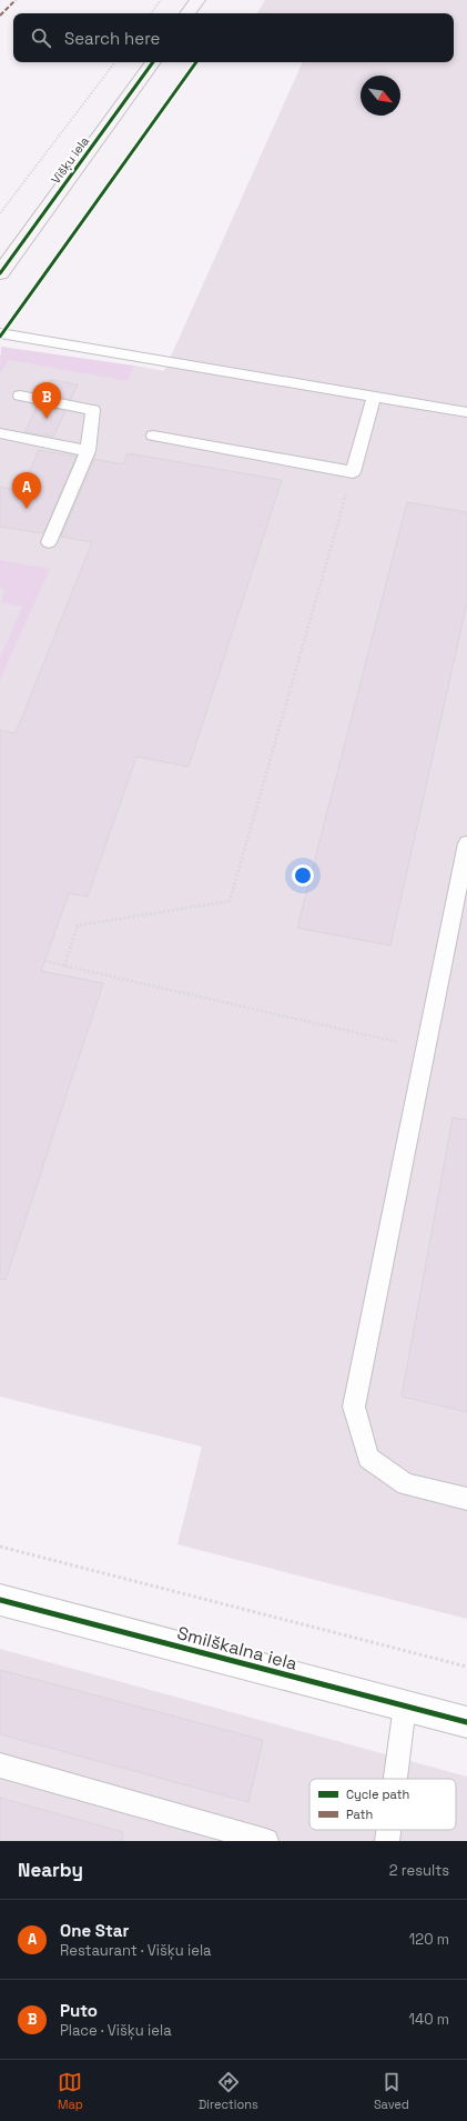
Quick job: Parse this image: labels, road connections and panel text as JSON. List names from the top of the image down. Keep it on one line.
{"streets":{"street":["Višķu iela","Smilškalna iela"]},"legend":["Cycle path","Path"],"north":"bottom right","page":{"search":"Search here","pins":["B","A"],"heading":["Nearby","2 results"],"list":[{"mark":"A","name":"One Star","note":"Restaurant · Višķu iela","value":"120 m"},{"mark":"B","name":"Puto","note":"Place · Višķu iela","value":"140 m"}],"nav":["Map","Directions","Saved"]}}
